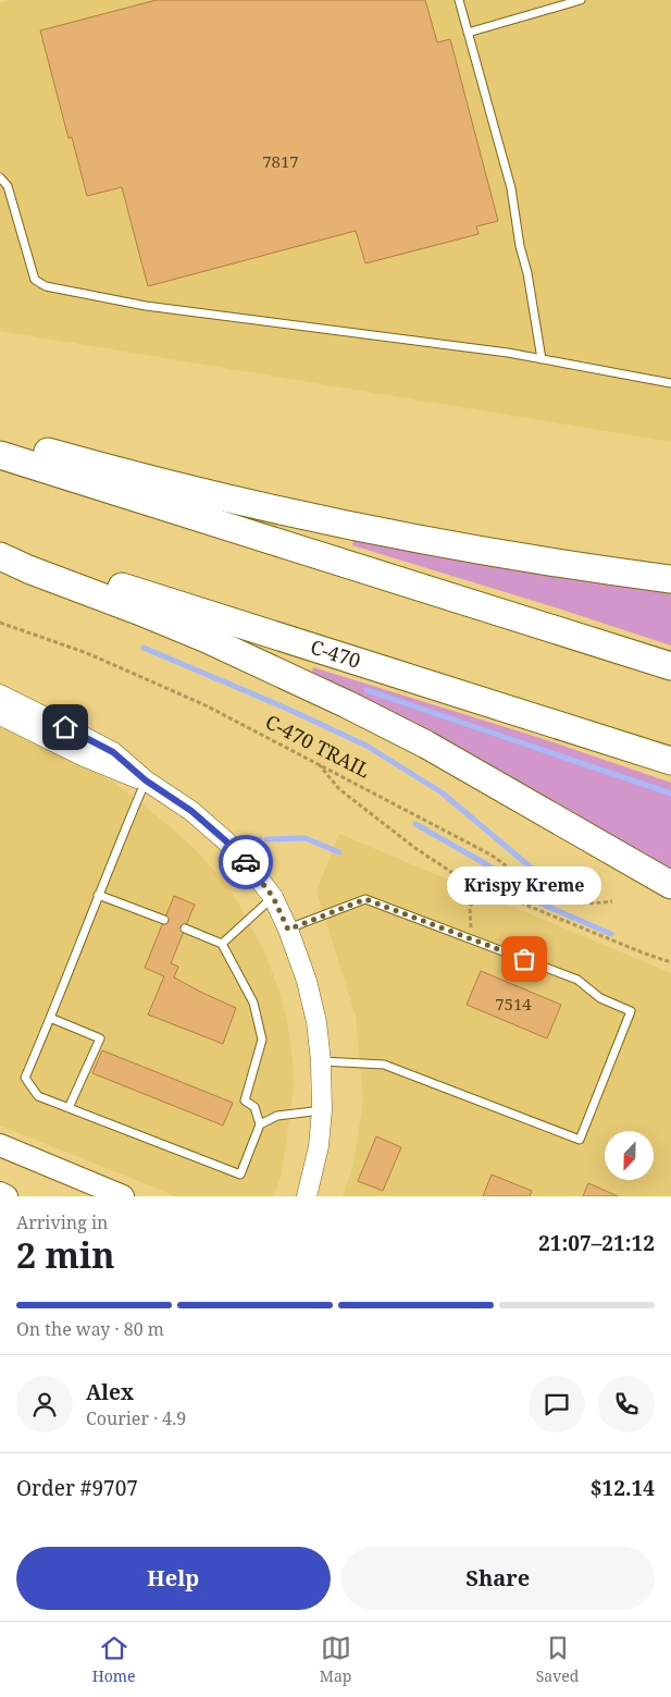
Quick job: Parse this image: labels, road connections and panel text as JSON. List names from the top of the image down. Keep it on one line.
{"streets":{"highway":["C-470"],"path":["C-470 TRAIL"]},"places":["Krispy Kreme"],"house_numbers":["7817","7514"],"north":"bottom","page":{"bubble":"Krispy Kreme","heading":["2 min","Arriving in","21:07–21:12"],"panel":["Alex","Courier · 4.9","Order #9707","$12.14"],"bar":"On the way · 80 m","buttons":["Help","Share"],"tabs":["Home","Map","Saved"]}}
